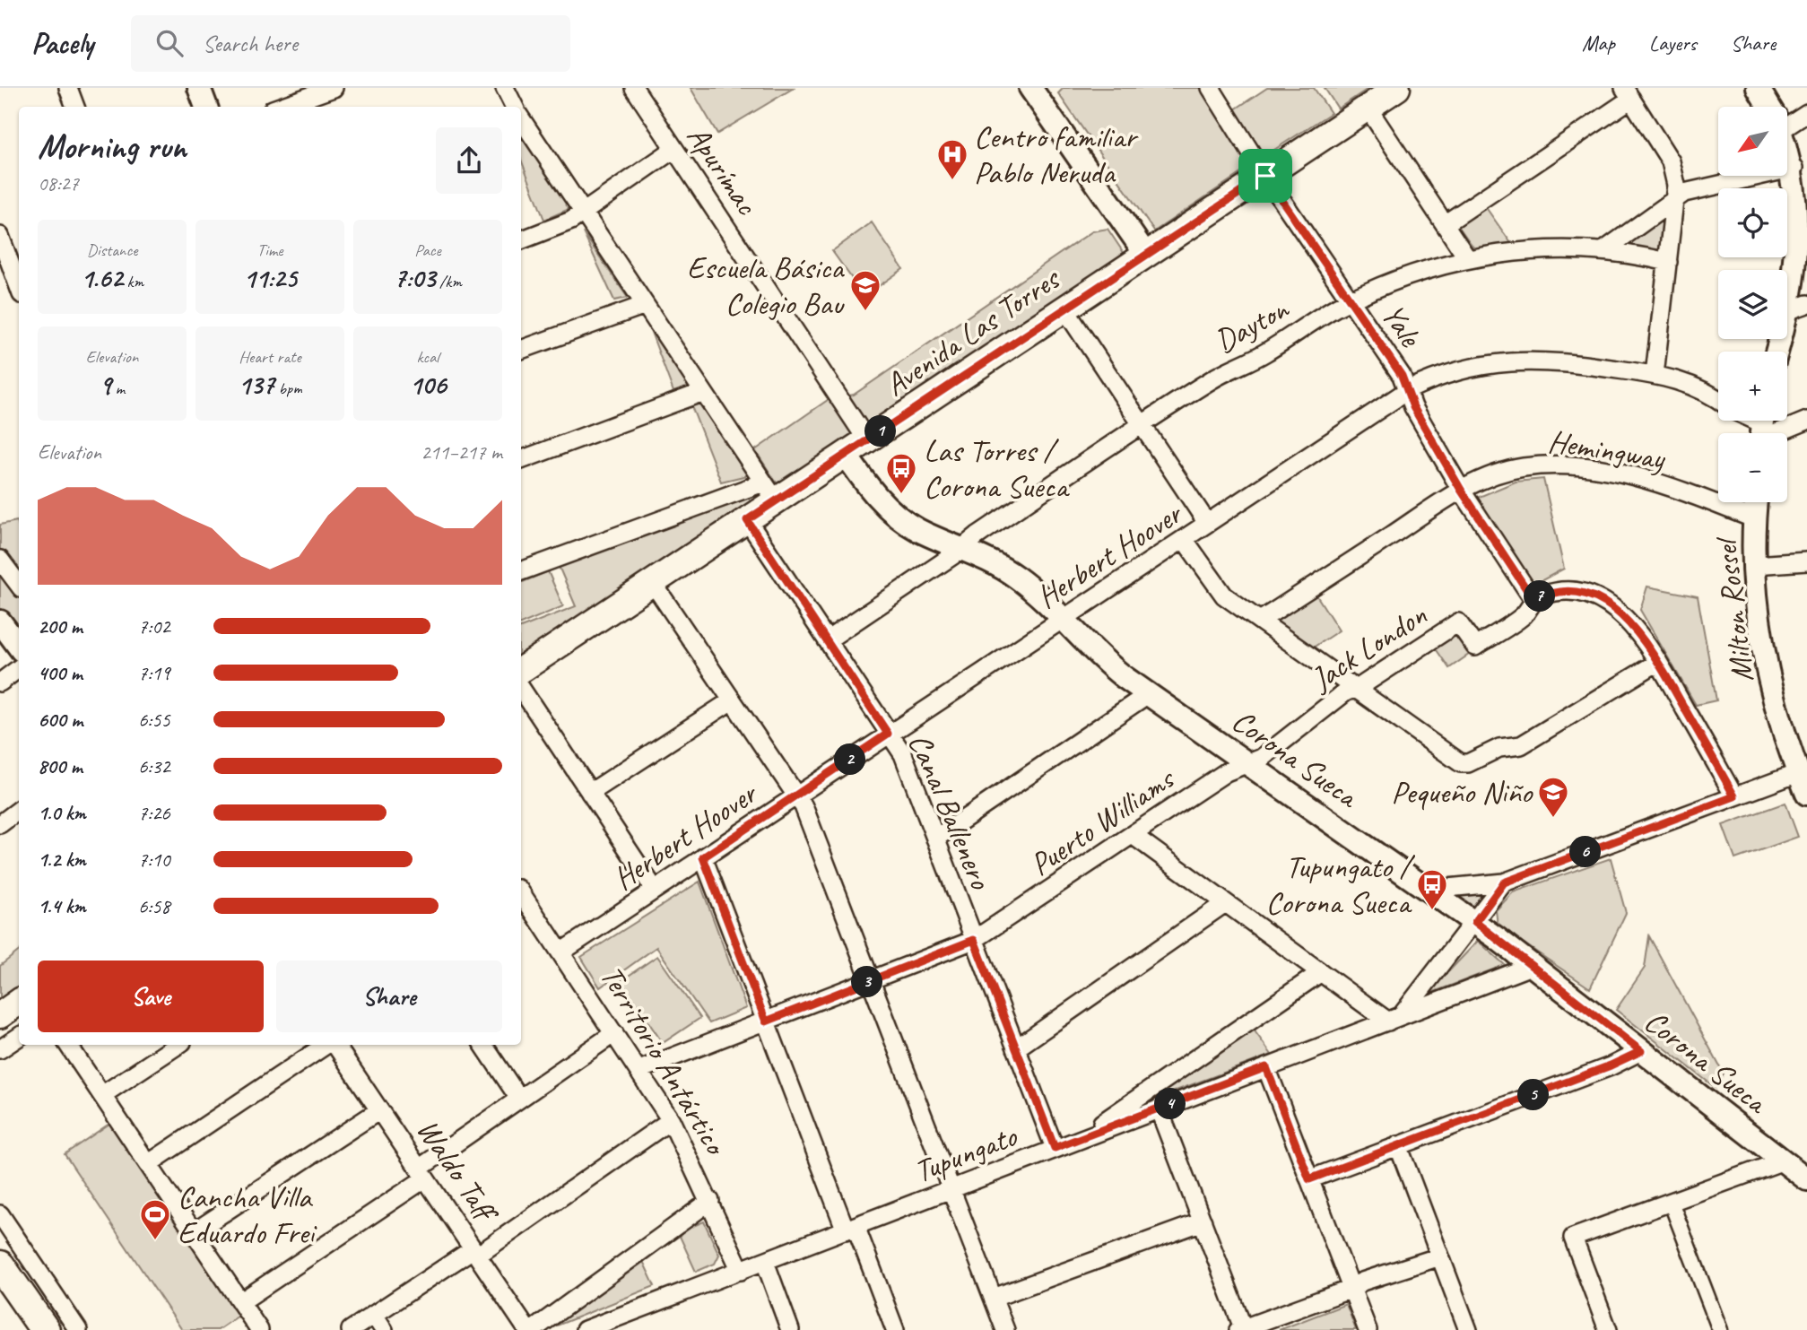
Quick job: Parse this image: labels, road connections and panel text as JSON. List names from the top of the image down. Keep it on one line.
{"streets":{"main road":["Avenida Las Torres"],"street":["Apurímac","Dayton","Yale","Hemingway","Herbert Hoover","Milton Rossel","Jack London","Corona Sueca","Canal Ballenero","Puerto Williams","Territorio Antártico","Tupungato","Waldo Taff"]},"crossings":[["Apurímac","Avenida Las Torres"],["Dayton","Yale"],["Dayton","Corona Sueca"],["Dayton","Canal Ballenero"],["Yale","Avenida Las Torres"],["Yale","Hemingway"],["Yale","Herbert Hoover"],["Yale","Jack London"],["Avenida Las Torres","Corona Sueca"],["Avenida Las Torres","Canal Ballenero"],["Hemingway","Milton Rossel"],["Herbert Hoover","Corona Sueca"],["Herbert Hoover","Canal Ballenero"],["Herbert Hoover","Territorio Antártico"],["Jack London","Corona Sueca"],["Jack London","Puerto Williams"],["Corona Sueca","Puerto Williams"],["Corona Sueca","Tupungato"],["Canal Ballenero","Puerto Williams"],["Canal Ballenero","Tupungato"],["Puerto Williams","Territorio Antártico"],["Territorio Antártico","Tupungato"]],"places":{"hospital":["Centro familiar Pablo Neruda"],"school or university":["Escuela Básica Colegio Bau","Pequeño Niño"],"bus stop":["Las Torres / Corona Sueca","Tupungato / Corona Sueca"],"sports":["Cancha Villa Eduardo Frei"]},"north":"bottom left","page":{"header":"Pacely","search":"Search here","nav":["Map","Layers","Share"],"map_buttons":["+","−"],"heading":["Morning run","08:27"],"stats":[["Distance","1.62 km"],["Time","11:25"],["Pace","7:03 /km"],["Elevation","9 m"],["Heart rate","137 bpm"],["kcal","106"]],"pins":["1","7","2","6","3","5","4"],"chart":["Elevation","211–217 m"],"list":[{"name":"200 m","note":"7:02"},{"name":"400 m","note":"7:19"},{"name":"600 m","note":"6:55"},{"name":"800 m","note":"6:32"},{"name":"1.0 km","note":"7:26"},{"name":"1.2 km","note":"7:10"},{"name":"1.4 km","note":"6:58"}],"buttons":["Save","Share"]}}
